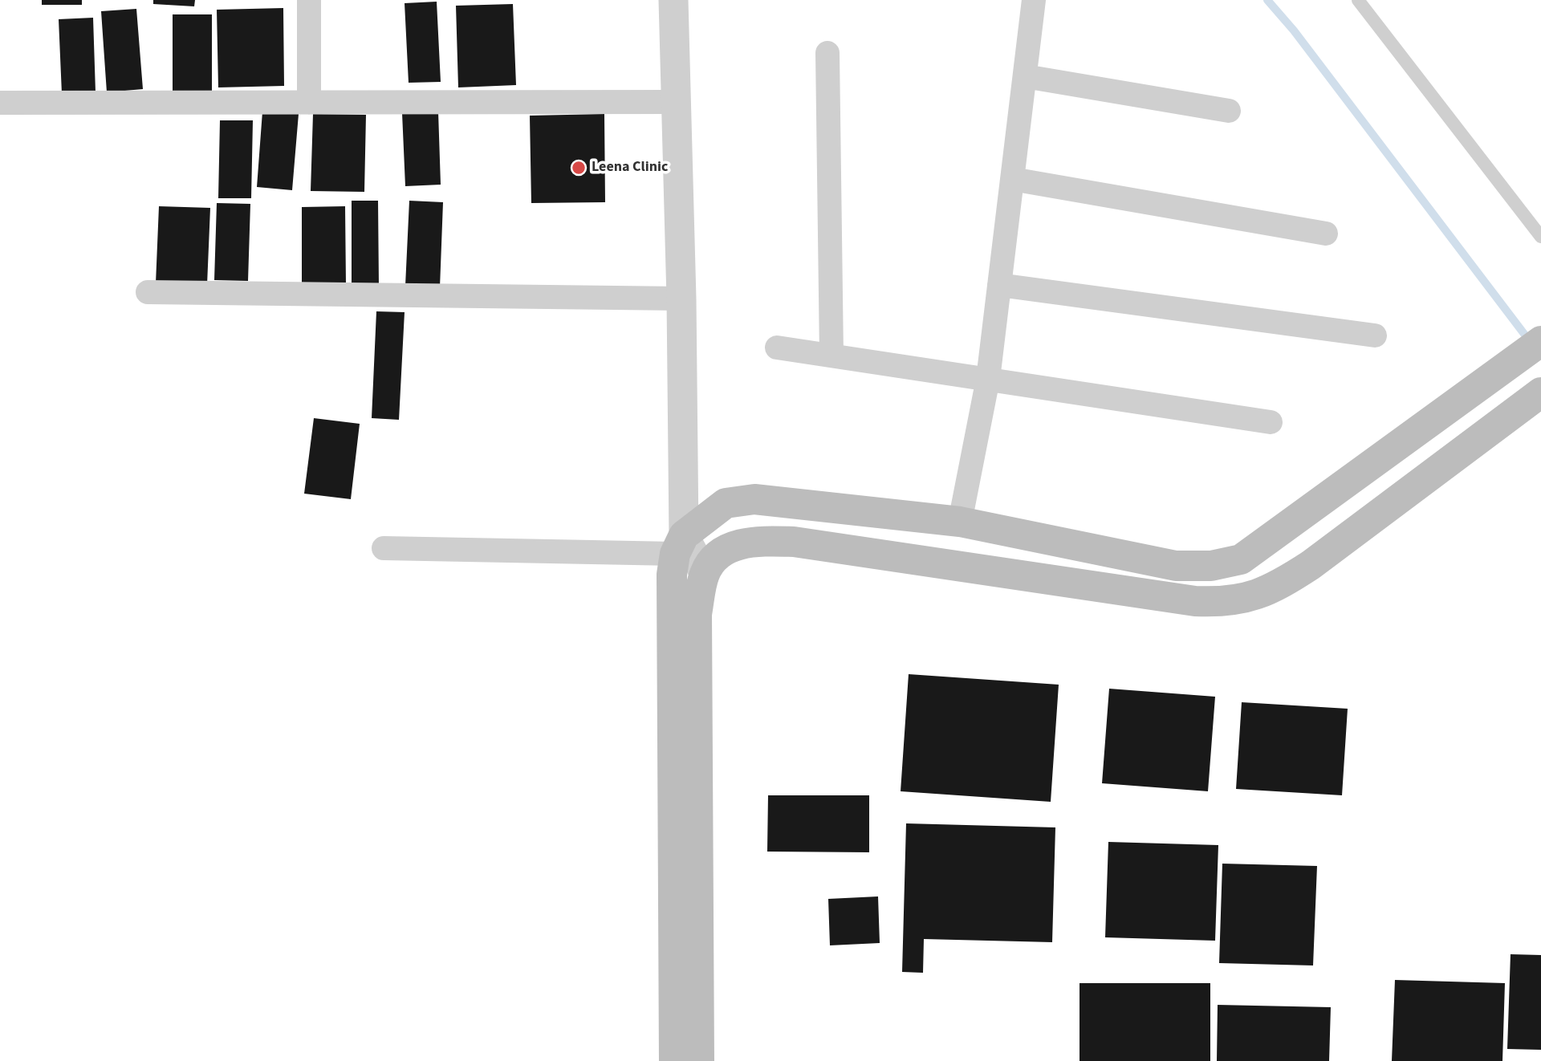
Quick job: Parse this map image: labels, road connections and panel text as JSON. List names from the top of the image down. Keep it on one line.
{"places":["Leena Clinic"]}
